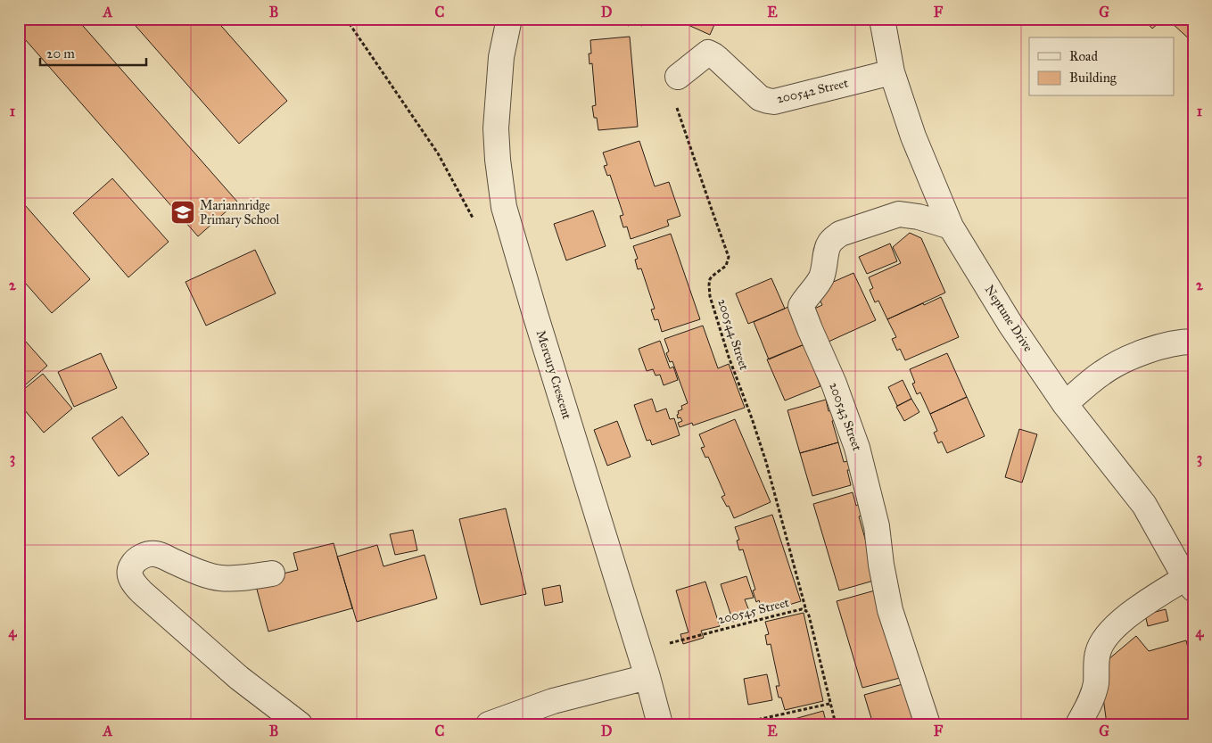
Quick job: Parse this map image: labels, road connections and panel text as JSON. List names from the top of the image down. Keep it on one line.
{"streets":{"street":["200542 Street","Neptune Drive","Mercury Crescent","200543 Street"],"path":["200544 Street","200545 Street"]},"crossings":[["200542 Street","Neptune Drive"],["200542 Street","200544 Street"],["Neptune Drive","200543 Street"],["200544 Street","200545 Street"],["Mercury Crescent","200545 Street"]],"places":{"school or university":["Mariannridge Primary School"]},"legend":["Road","Building"],"scale_bar":"20 m","grid":{"columns":["A","B","C","D","E","F","G"],"rows":["1","2","3","4"]}}
